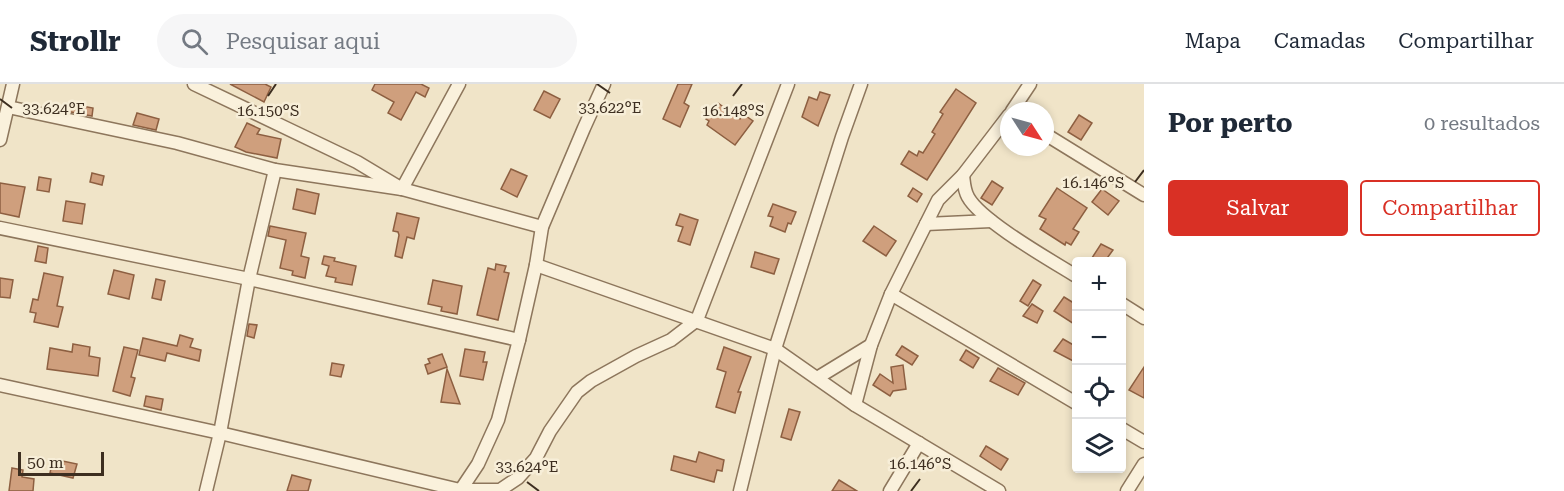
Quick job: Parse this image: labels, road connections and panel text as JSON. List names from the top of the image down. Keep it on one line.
{"scale_bar":"50 m","north":"bottom right","page":{"header":"Strollr","search":"Pesquisar aqui","nav":["Mapa","Camadas","Compartilhar"],"heading":["Por perto","0 resultados"],"buttons":["Salvar","Compartilhar"],"map_buttons":["+","−"],"scale":"50 m"},"coordinates":["33.622°E","33.624°E","16.150°S","16.148°S","16.146°S"]}
